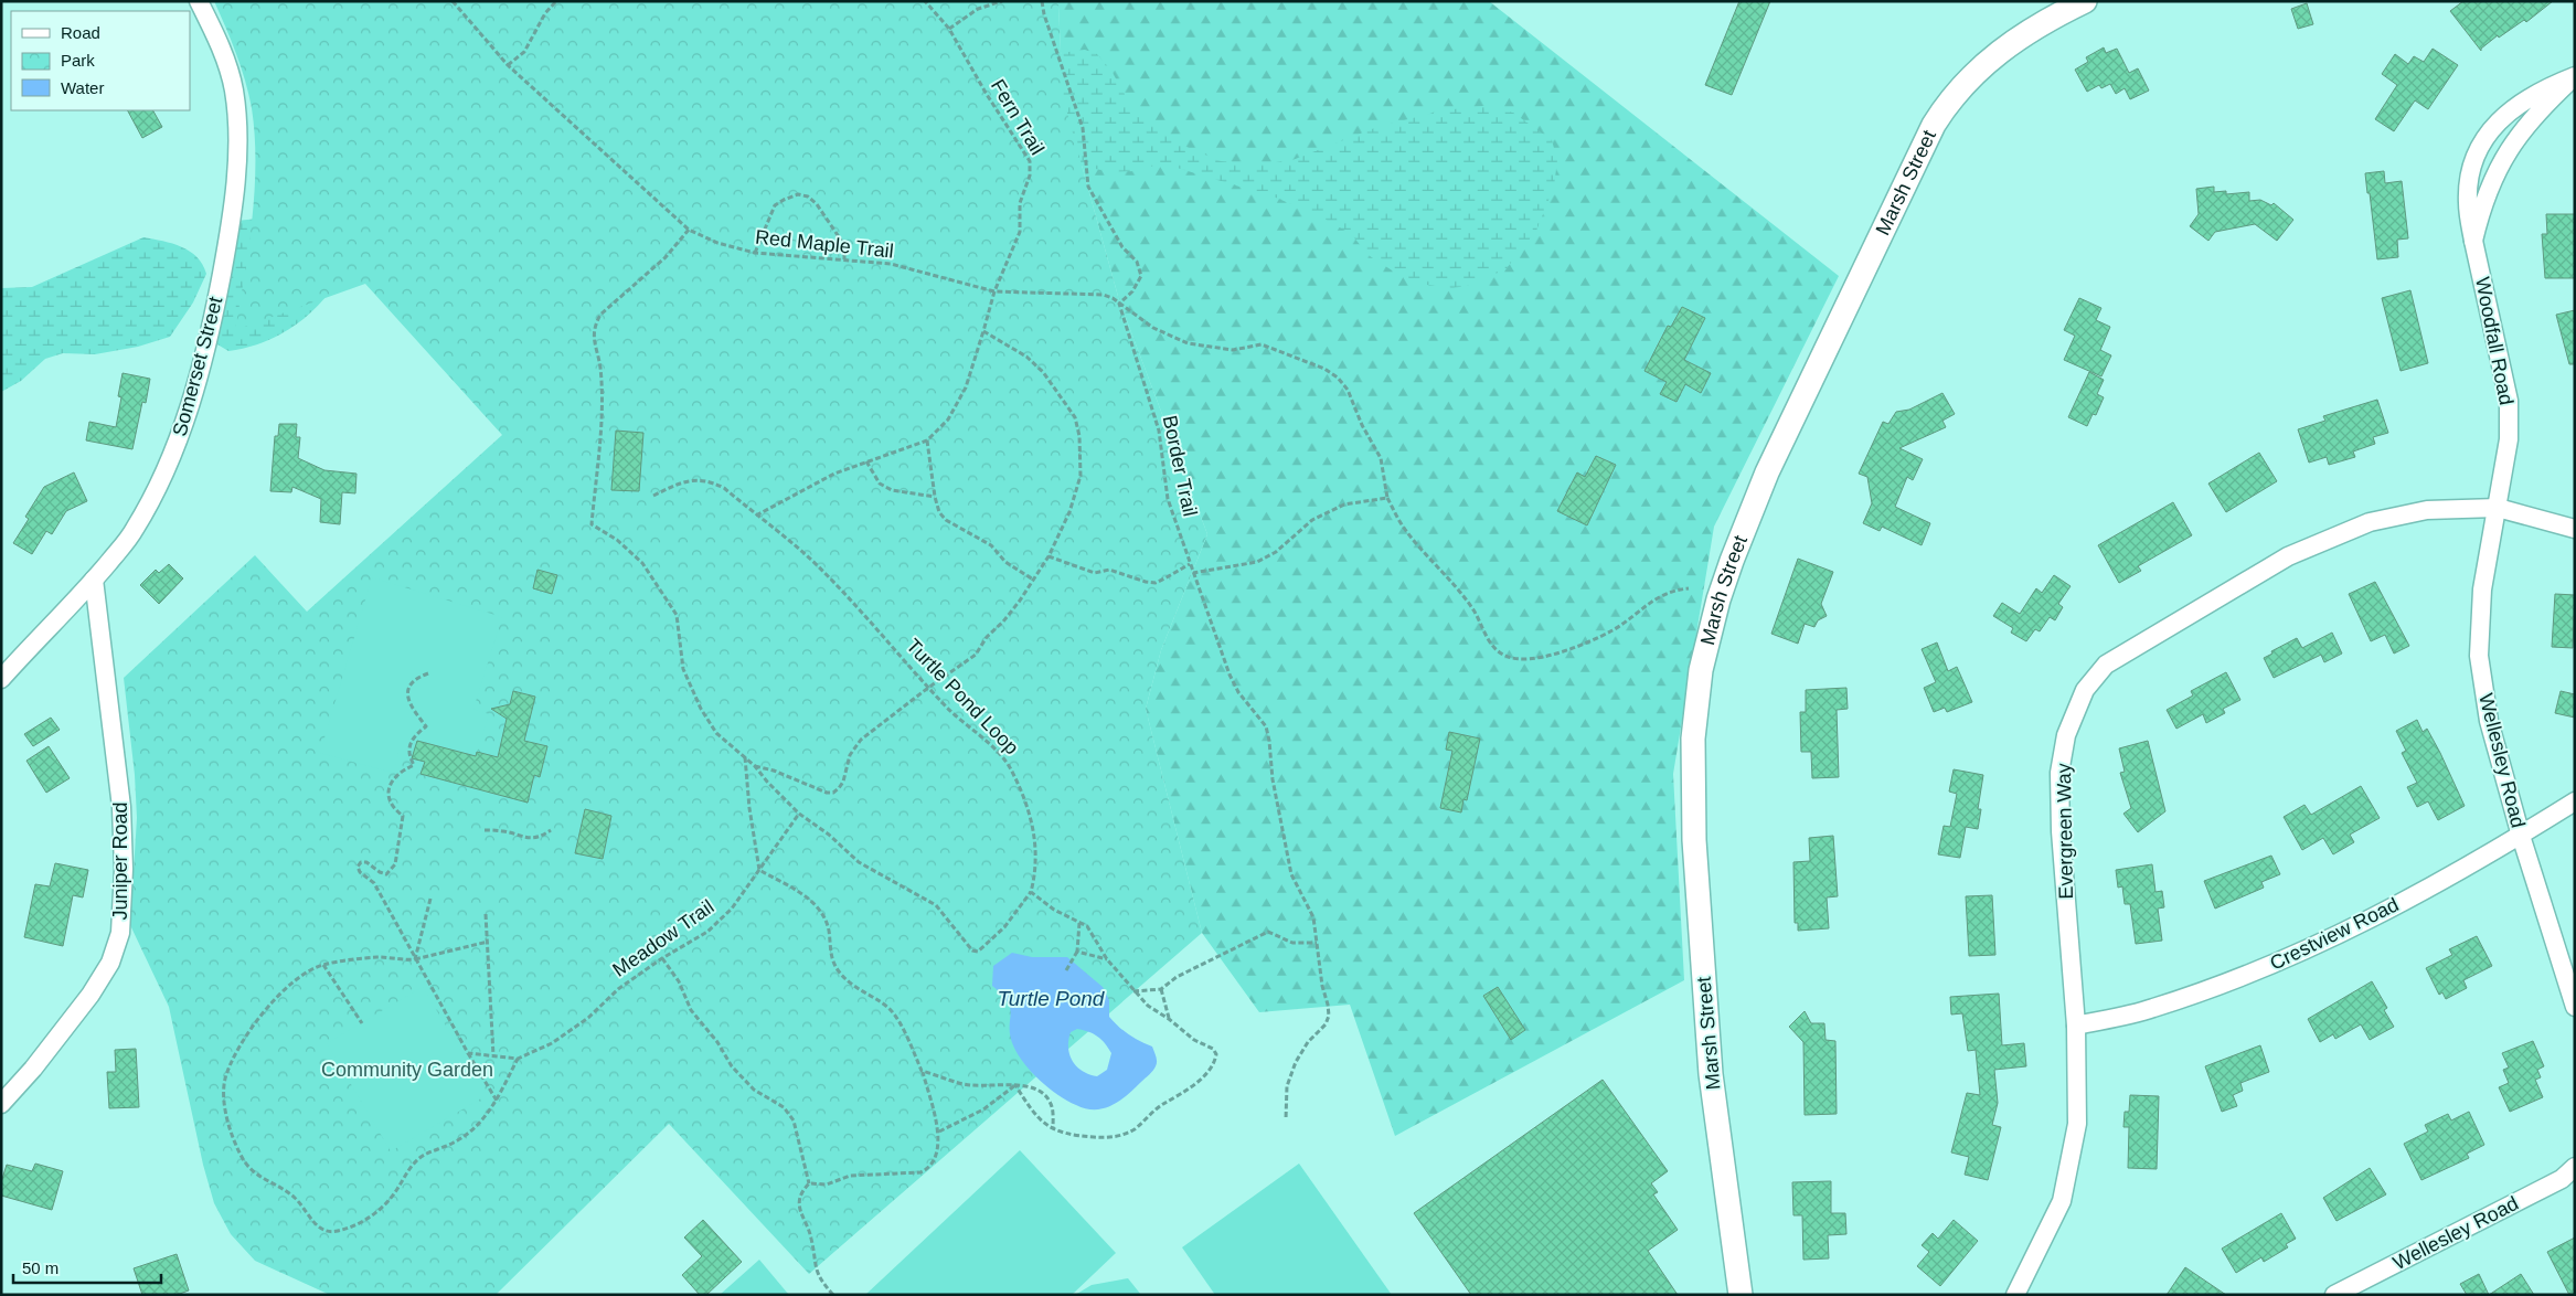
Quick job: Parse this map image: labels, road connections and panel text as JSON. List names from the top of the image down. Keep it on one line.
{"streets":{"street":["Marsh Street","Woodfall Road","Somerset Street","Wellesley Road","Evergreen Way","Juniper Road","Crestview Road"],"path":["Fern Trail","Red Maple Trail","Border Trail","Turtle Pond Loop","Meadow Trail"]},"crossings":[["Fern Trail","Red Maple Trail"],["Red Maple Trail","Border Trail"],["Woodfall Road","Wellesley Road"],["Woodfall Road","Evergreen Way"],["Somerset Street","Juniper Road"],["Wellesley Road","Evergreen Way"],["Wellesley Road","Crestview Road"],["Evergreen Way","Crestview Road"]],"water":["Turtle Pond"],"parks":["Community Garden"],"legend":["Road","Park","Water"],"scale_bar":"50 m"}
